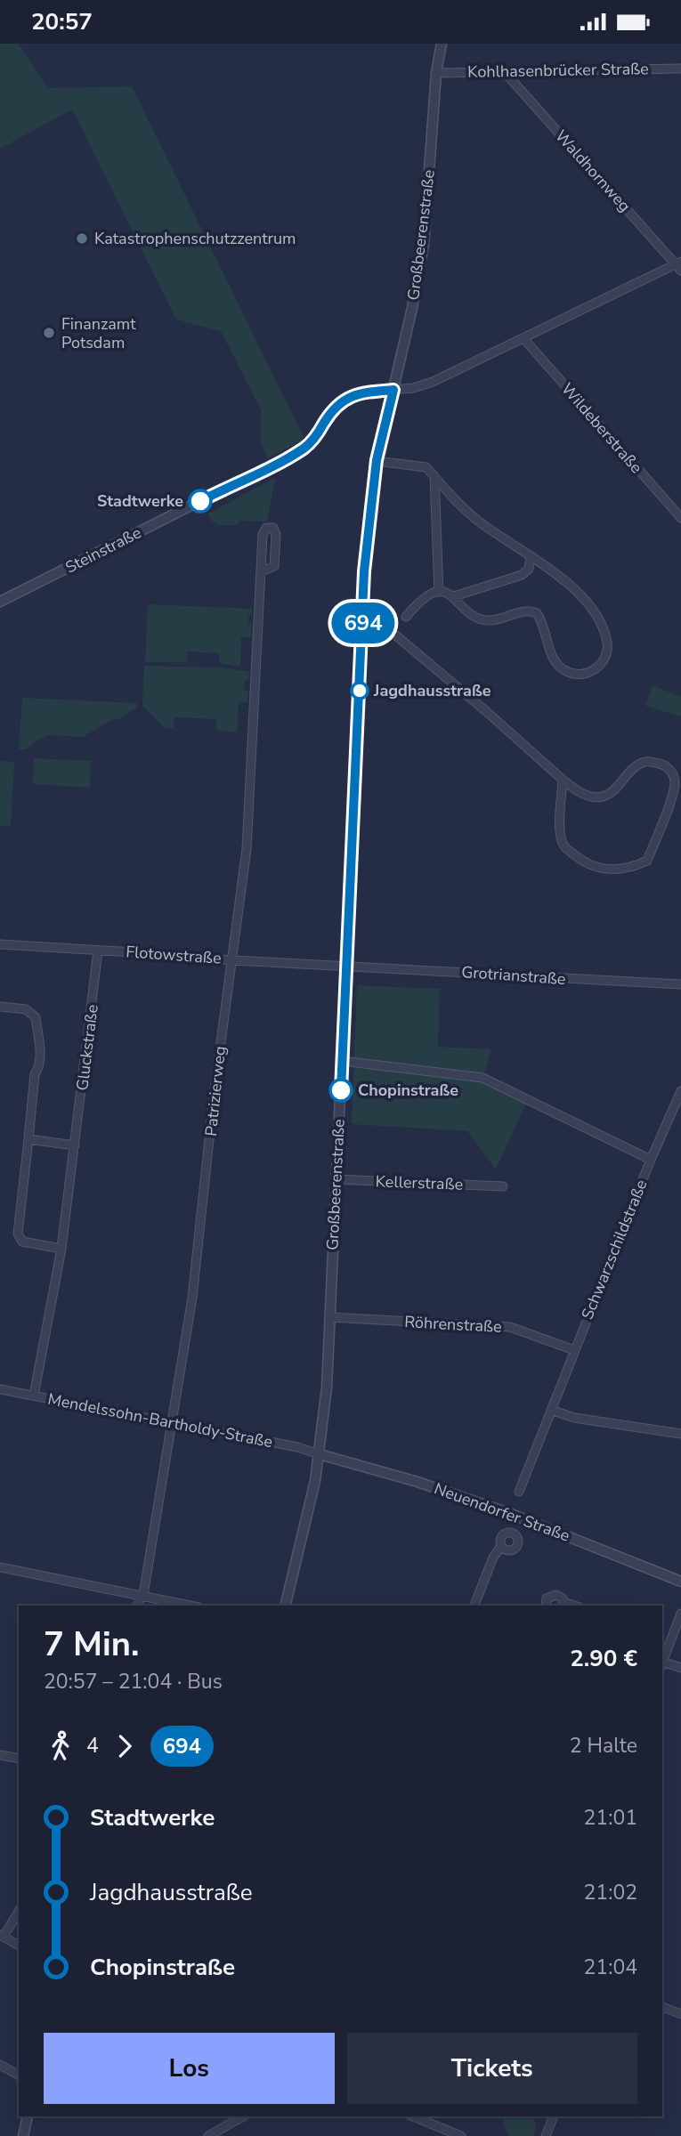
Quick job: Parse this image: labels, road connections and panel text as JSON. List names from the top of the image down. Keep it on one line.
{"streets":{"street":["Kohlhasenbrücker Straße","Waldhornweg","Großbeerenstraße","Wildeberstraße","Steinstraße","Flotowstraße","Grotrianstraße","Gluckstraße","Patrizierweg","Kellerstraße","Schwarzschildstraße","Röhrenstraße","Mendelssohn-Bartholdy-Straße","Neuendorfer Straße"]},"crossings":[["Kohlhasenbrücker Straße","Waldhornweg"],["Kohlhasenbrücker Straße","Großbeerenstraße"],["Großbeerenstraße","Steinstraße"],["Großbeerenstraße","Flotowstraße"],["Großbeerenstraße","Grotrianstraße"],["Großbeerenstraße","Kellerstraße"],["Großbeerenstraße","Röhrenstraße"],["Großbeerenstraße","Mendelssohn-Bartholdy-Straße"],["Großbeerenstraße","Neuendorfer Straße"],["Flotowstraße","Grotrianstraße"],["Flotowstraße","Gluckstraße"],["Flotowstraße","Patrizierweg"],["Gluckstraße","Mendelssohn-Bartholdy-Straße"],["Patrizierweg","Mendelssohn-Bartholdy-Straße"],["Schwarzschildstraße","Röhrenstraße"],["Mendelssohn-Bartholdy-Straße","Neuendorfer Straße"]],"places":["Katastrophenschutzzentrum","Finanzamt Potsdam","Stadtwerke","Jagdhausstraße","Chopinstraße"],"lines":["bus line 694"],"page":{"status":"20:57","on_map":"694","heading":["7 Min.","20:57 – 21:04 · Bus","2.90 €"],"legs":["4","694","2 Halte"],"list":[{"name":"Stadtwerke","value":"21:01"},{"name":"Jagdhausstraße","value":"21:02"},{"name":"Chopinstraße","value":"21:04"}],"buttons":["Los","Tickets"]}}
